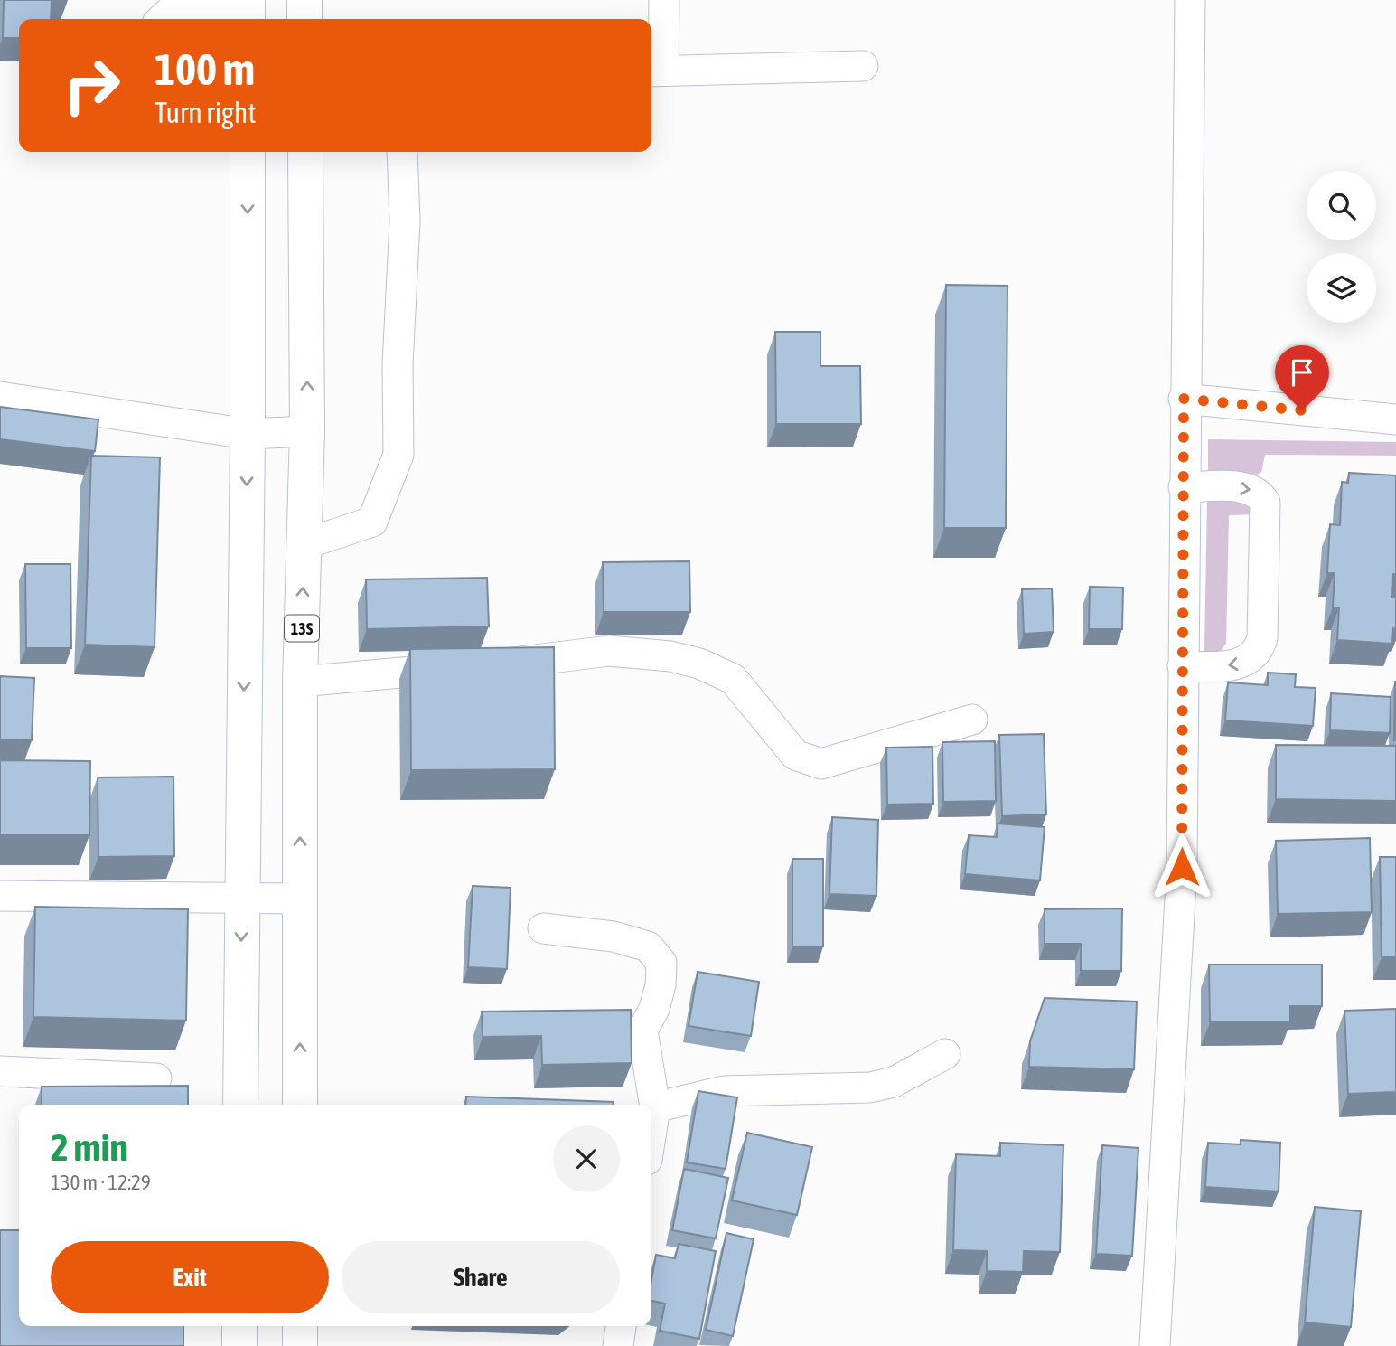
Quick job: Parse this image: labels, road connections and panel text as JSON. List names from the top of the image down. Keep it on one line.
{"streets":{"highway":["13S"]},"page":{"turn":["100 m","Turn right"],"heading":["2 min","130 m · 12:29"],"buttons":["Exit","Share"]}}
